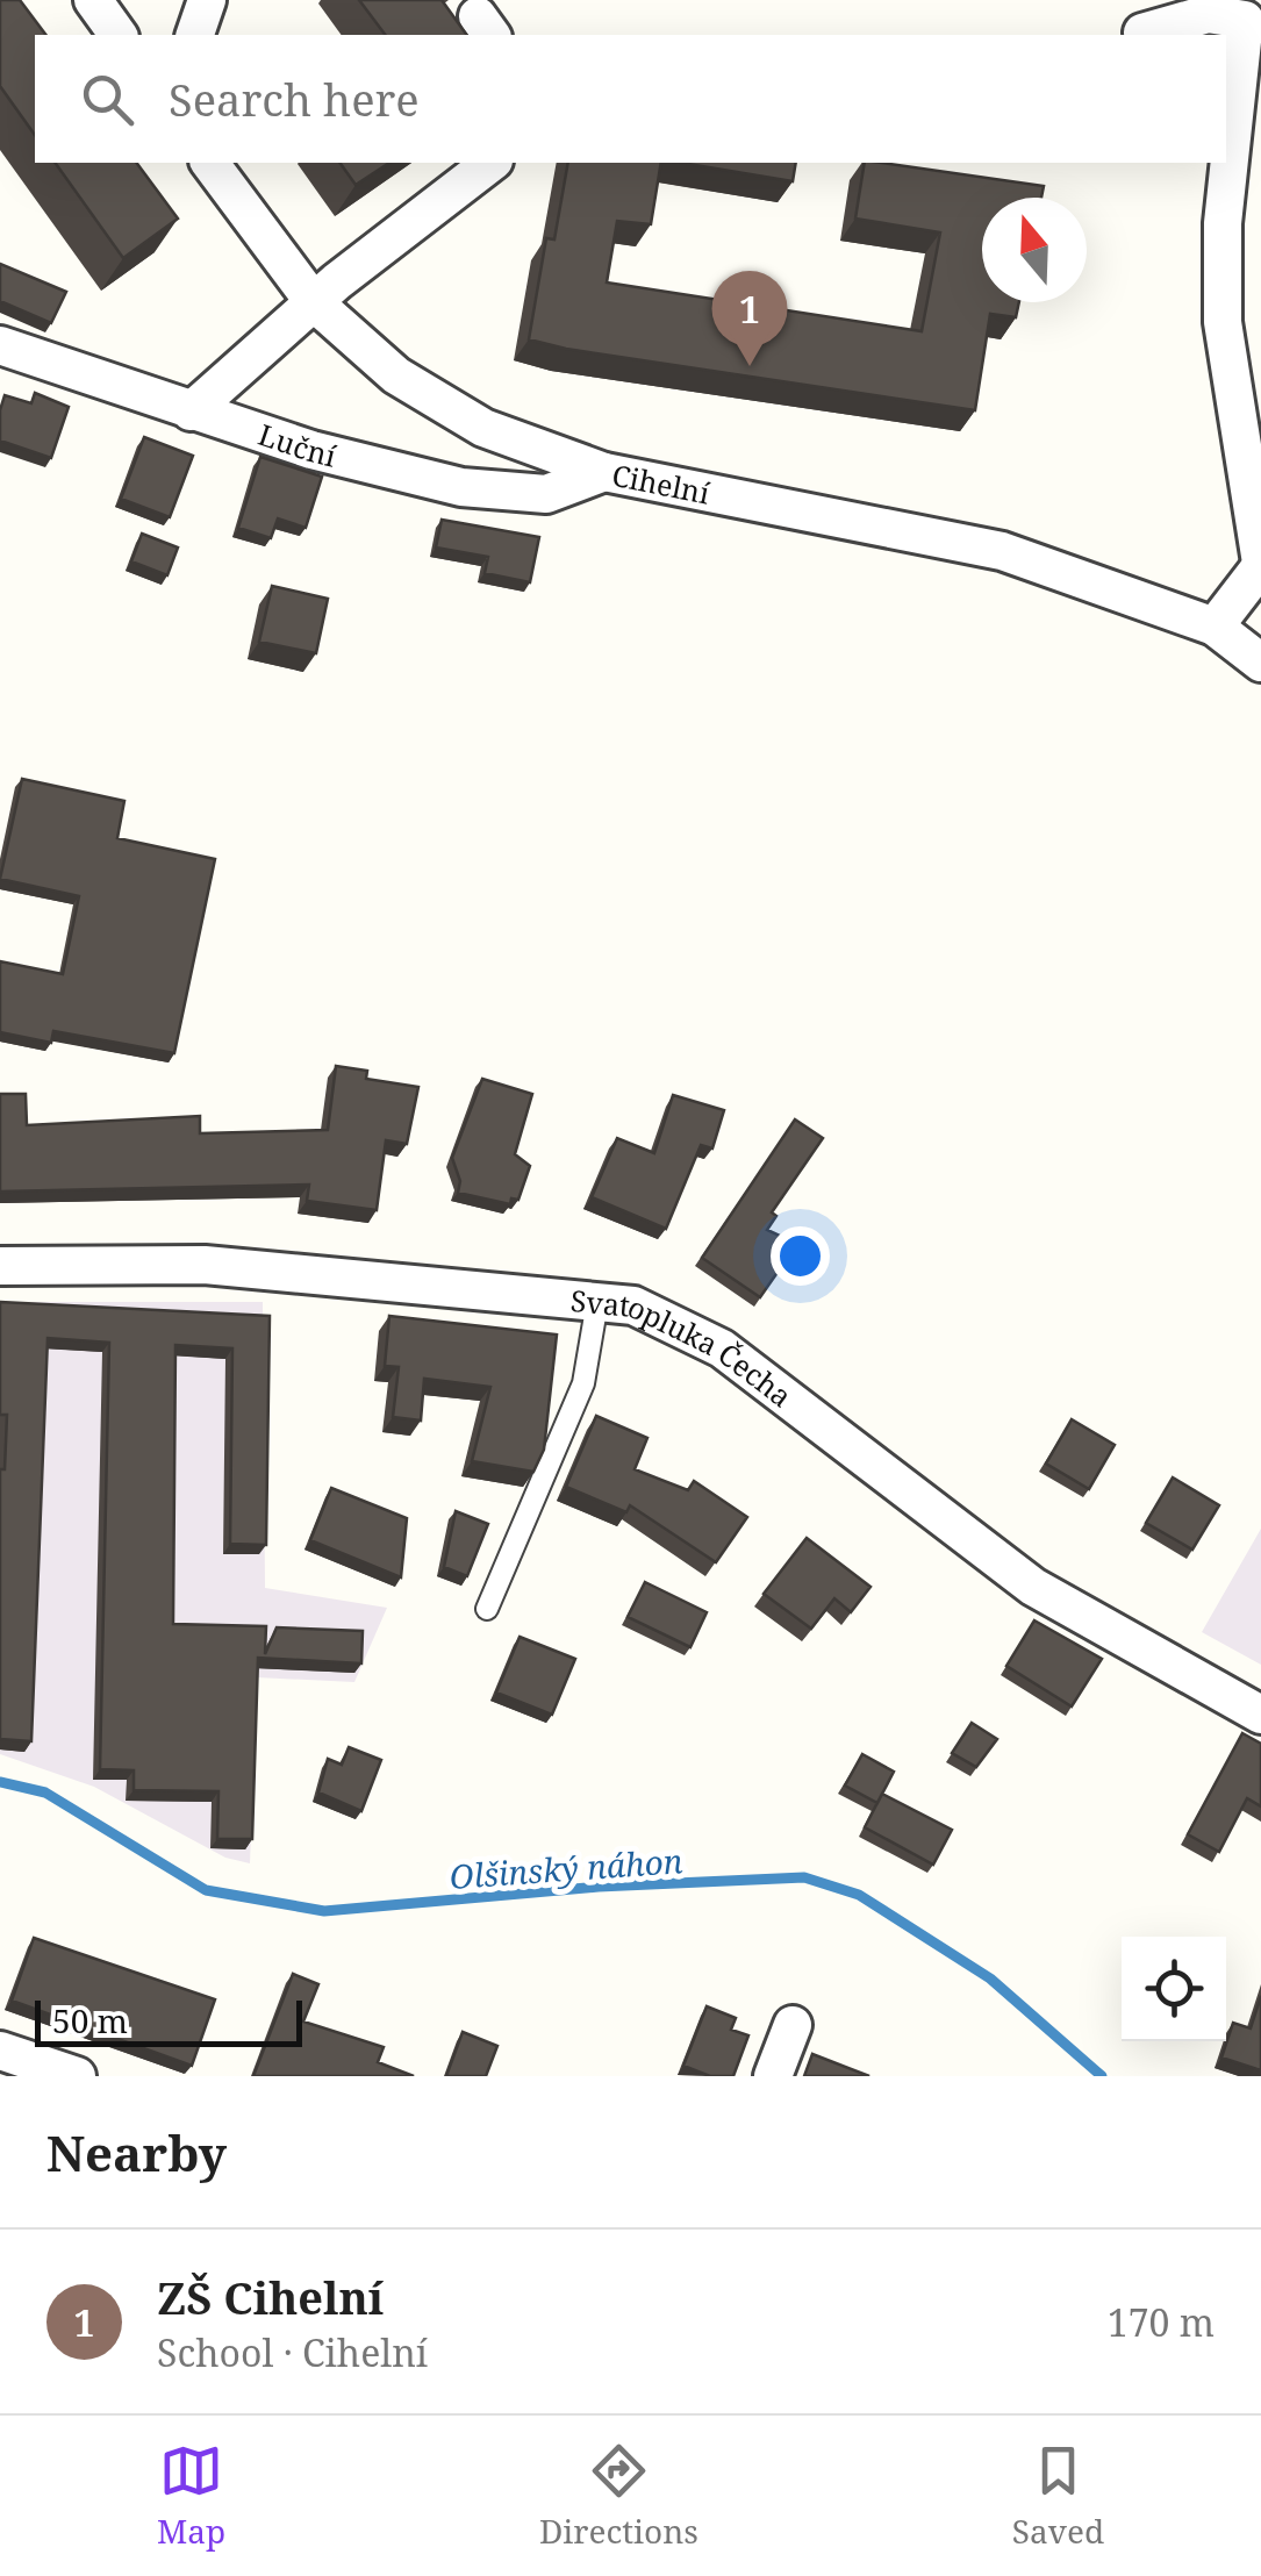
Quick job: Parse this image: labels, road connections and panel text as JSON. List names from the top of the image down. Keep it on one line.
{"streets":{"street":["Luční","Cihelní","Svatopluka Čecha"]},"crossings":[["Luční","Cihelní"]],"water":["Olšinský náhon"],"scale_bar":"50 m","north":"top","page":{"search":"Search here","pins":"1","scale":"50 m","heading":"Nearby","list":[{"mark":"1","name":"ZŠ Cihelní","note":"School · Cihelní","value":"170 m"}],"nav":["Map","Directions","Saved"]}}
